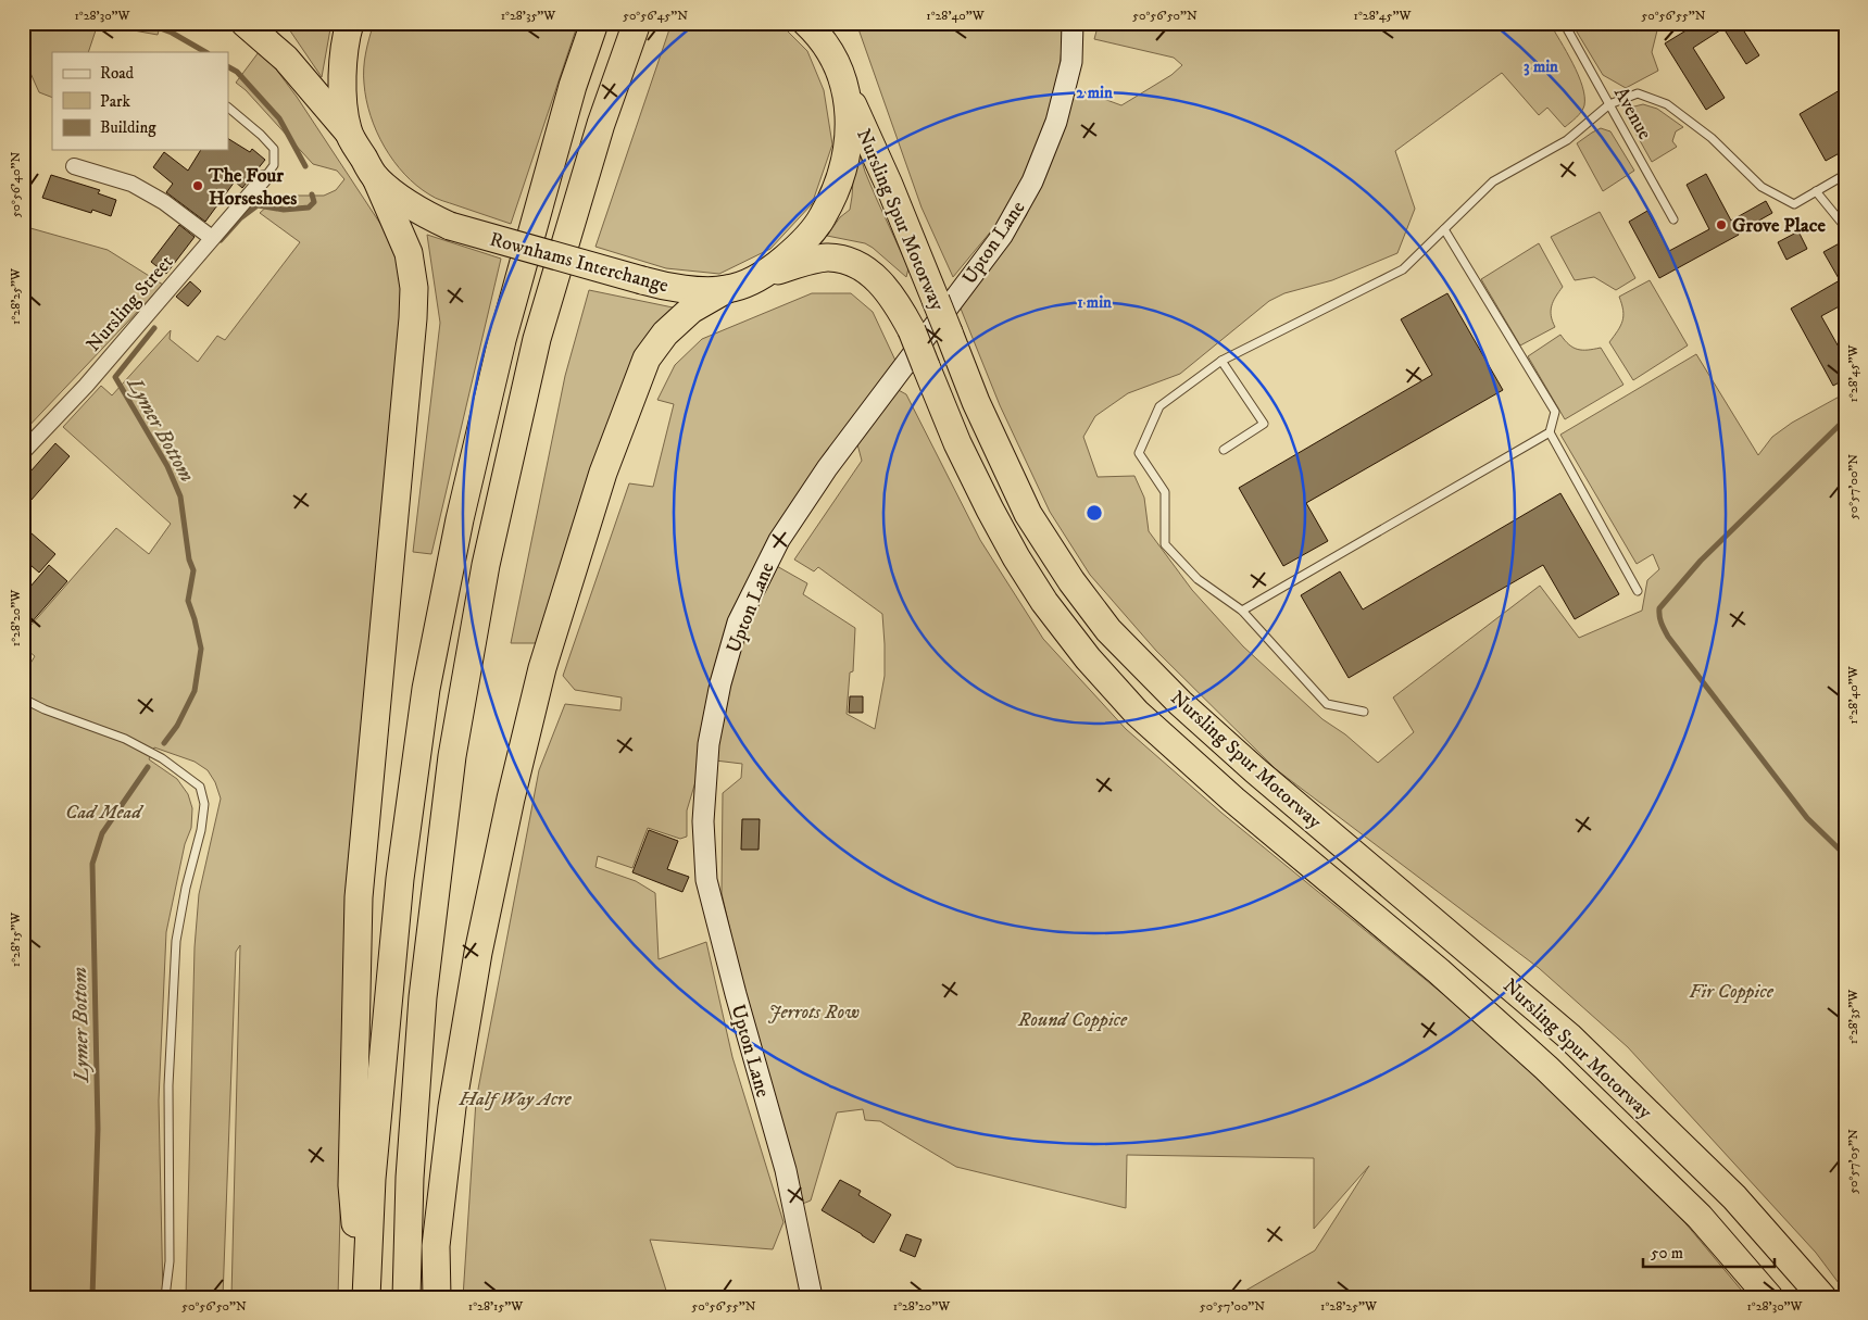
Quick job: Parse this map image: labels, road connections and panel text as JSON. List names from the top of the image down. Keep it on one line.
{"streets":{"highway":["Nursling Spur Motorway","Rownhams Interchange"],"street":["Upton Lane","Nursling Street"],"lane":["Avenue"]},"crossings":[["Nursling Spur Motorway","Rownhams Interchange"]],"water":["Lymer Bottom"],"parks":["Cad Mead","Fir Coppice","Jerrots Row","Round Coppice","Half Way Acre"],"places":["The Four Horseshoes","Grove Place"],"legend":["Road","Park","Building"],"scale_bar":"50 m","coordinates":["1°28'30\"W","1°28'35\"W","50°56'45\"N","1°28'40\"W","50°56'50\"N","1°28'45\"W","50°56'55\"N","50°56'40\"N","1°28'25\"W","50°57'00\"N","1°28'20\"W","1°28'15\"W","50°57'05\"N"],"rings":["3 min","2 min","1 min"]}
